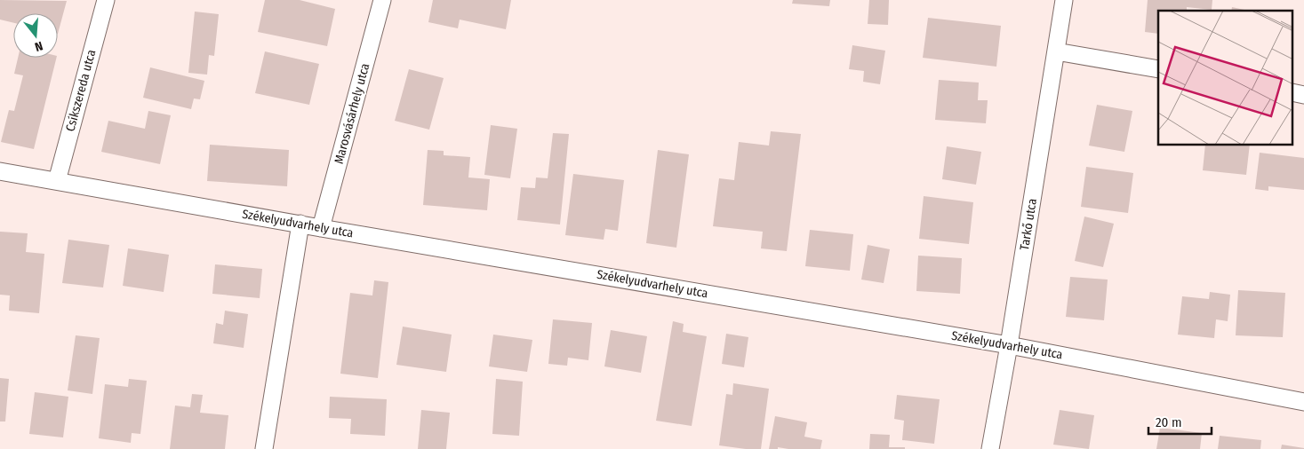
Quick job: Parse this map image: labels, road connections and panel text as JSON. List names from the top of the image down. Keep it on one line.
{"streets":{"street":["Csíkszereda utca","Marosvásárhely utca","Székelyudvarhely utca","Tarkő utca"]},"crossings":[["Csíkszereda utca","Székelyudvarhely utca"],["Marosvásárhely utca","Székelyudvarhely utca"],["Székelyudvarhely utca","Tarkő utca"]],"scale_bar":"20 m","north":"bottom"}
